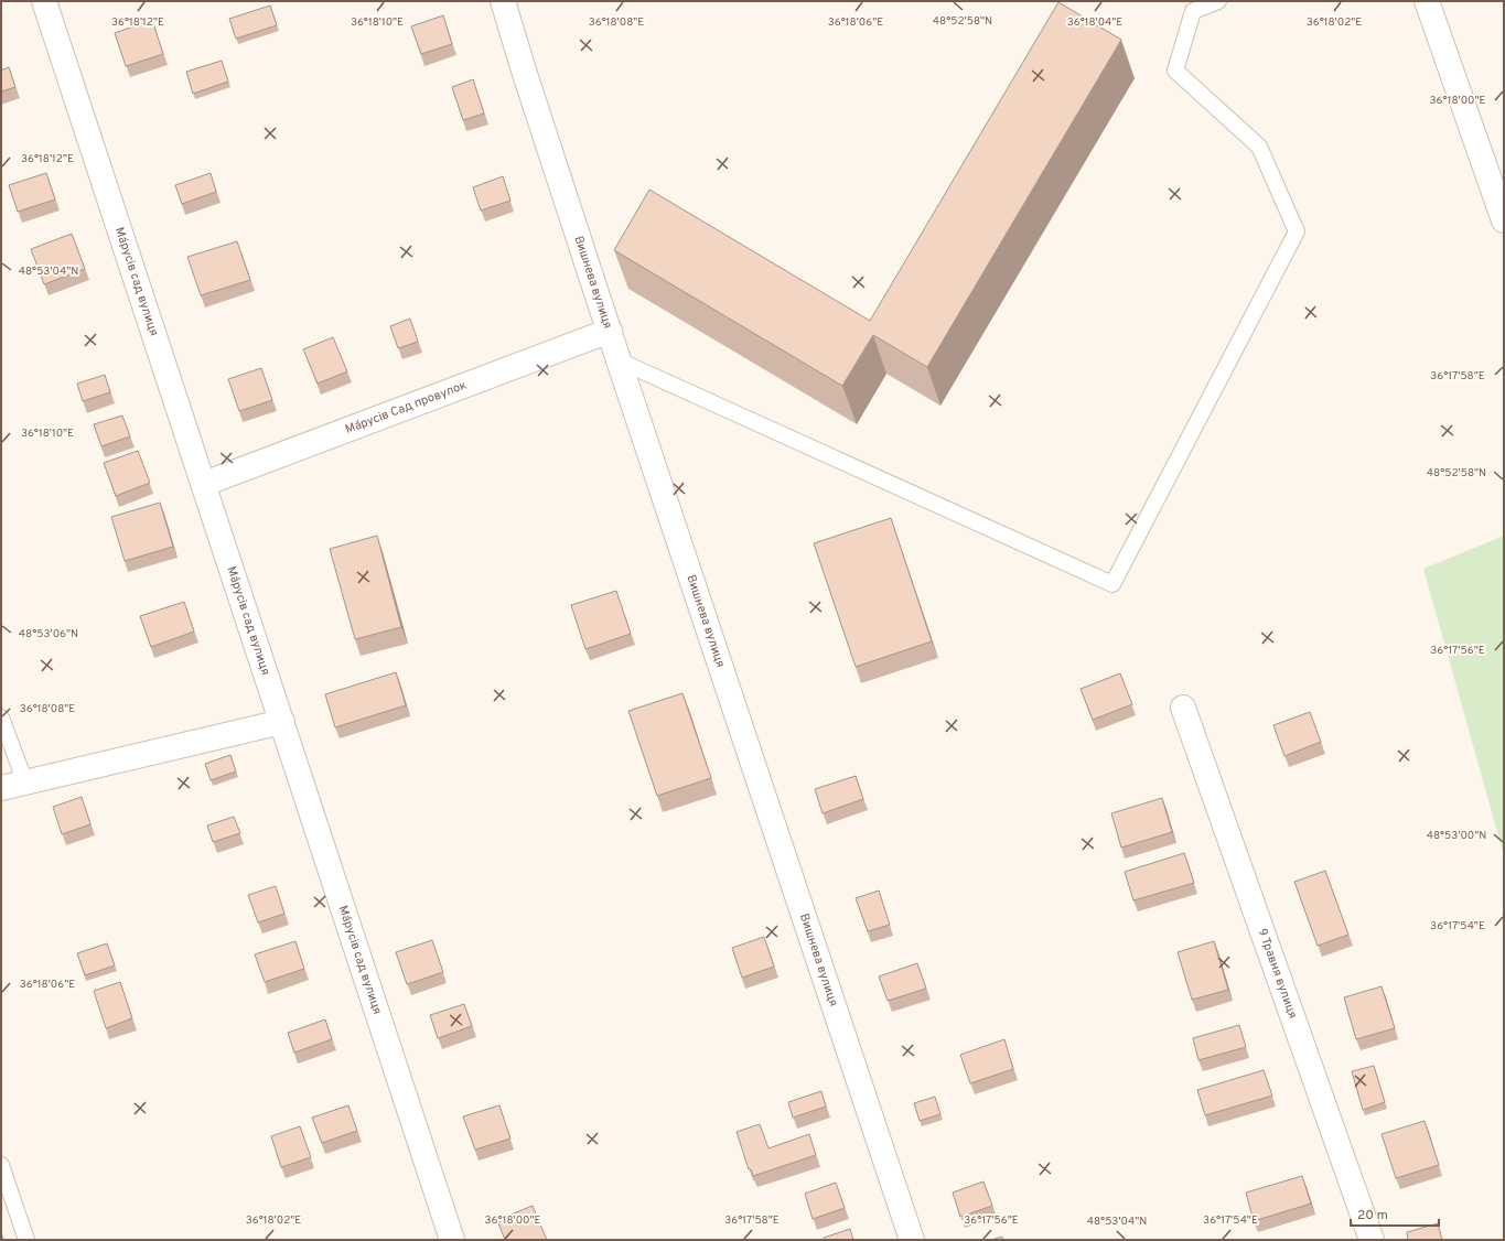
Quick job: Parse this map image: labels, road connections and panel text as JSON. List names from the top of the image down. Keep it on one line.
{"streets":{"street":["Мáрусів сад вулиця","Вишнева вулиця","Мáрусів Сад провулок","9 Травня вулиця"]},"crossings":[["Мáрусів сад вулиця","Мáрусів Сад провулок"],["Вишнева вулиця","Мáрусів Сад провулок"]],"scale_bar":"20 m","coordinates":["48°52'58\"N","36°18'12\"E","36°18'10\"E","36°18'08\"E","36°18'06\"E","36°18'04\"E","36°18'02\"E","36°18'00\"E","48°53'04\"N","36°17'58\"E","48°53'06\"N","36°17'56\"E","48°53'00\"N","36°17'54\"E"]}
